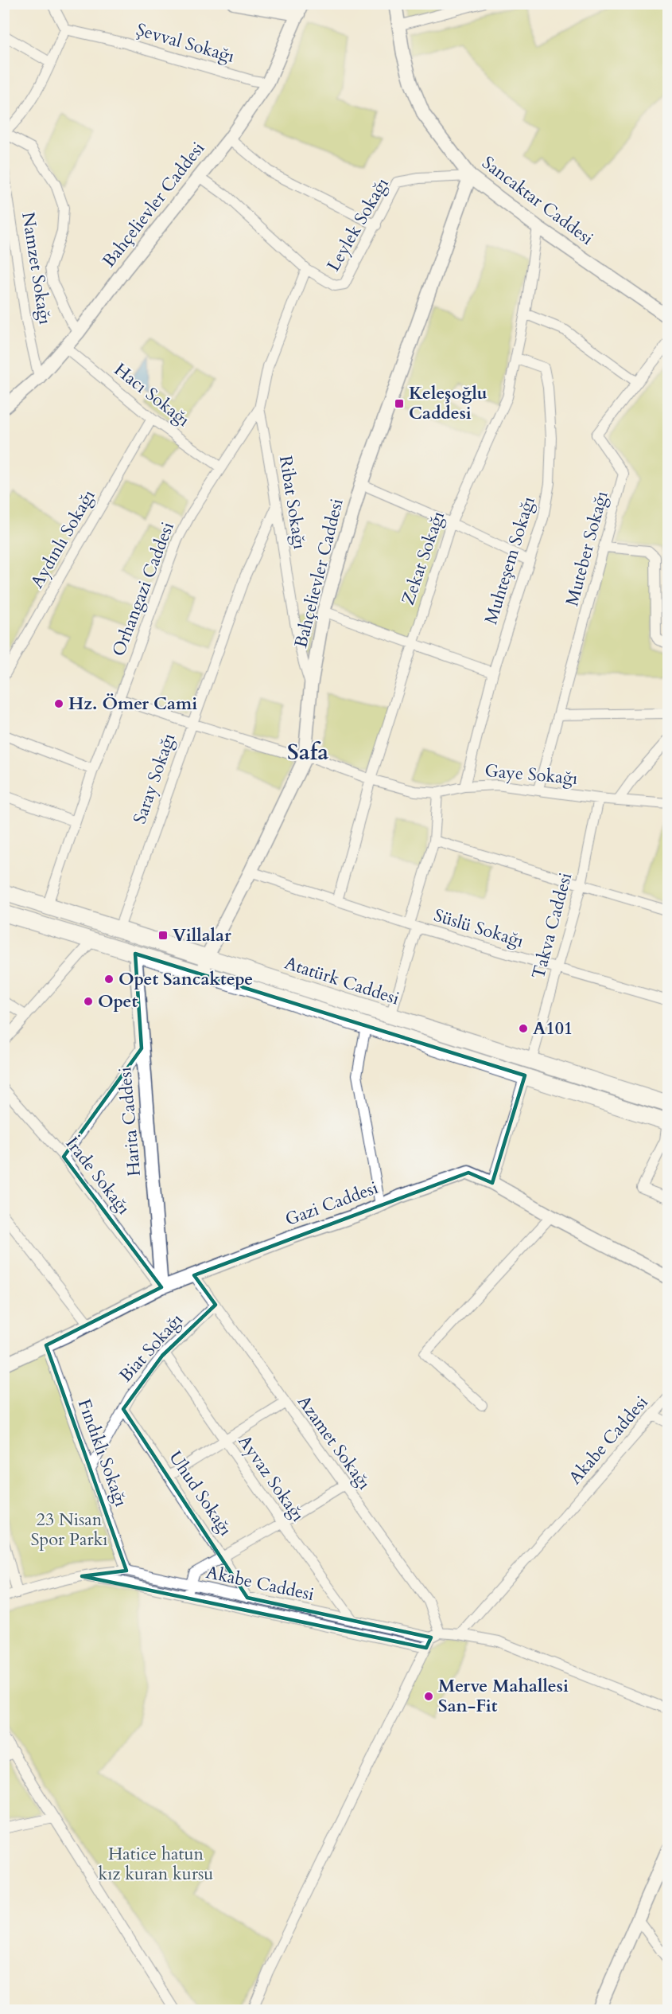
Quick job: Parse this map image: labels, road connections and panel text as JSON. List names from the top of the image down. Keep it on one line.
{"streets":{"main road":["Atatürk Caddesi"],"street":["Şevval Sokağı","Sancaktar Caddesi","Bahçelievler Caddesi","Leylek Sokağı","Namzet Sokağı","Hacı Sokağı","Ribat Sokağı","Aydınlı Sokağı","Muteber Sokağı","Zekat Sokağı","Muhteşem Sokağı","Orhangazi Caddesi","Gaye Sokağı","Saray Sokağı","Takva Caddesi","Süslü Sokağı","Harita Caddesi","İrade Sokağı","Gazi Caddesi","Biat Sokağı","Akabe Caddesi","Azamet Sokağı","Fındıklı Sokağı","Ayvaz Sokağı","Uhud Sokağı"]},"crossings":[["Şevval Sokağı","Bahçelievler Caddesi"],["Sancaktar Caddesi","Bahçelievler Caddesi"],["Sancaktar Caddesi","Leylek Sokağı"],["Sancaktar Caddesi","Zekat Sokağı"],["Bahçelievler Caddesi","Leylek Sokağı"],["Bahçelievler Caddesi","Namzet Sokağı"],["Bahçelievler Caddesi","Hacı Sokağı"],["Bahçelievler Caddesi","Ribat Sokağı"],["Bahçelievler Caddesi","Gaye Sokağı"],["Bahçelievler Caddesi","Süslü Sokağı"],["Bahçelievler Caddesi","Atatürk Caddesi"],["Leylek Sokağı","Orhangazi Caddesi"],["Hacı Sokağı","Aydınlı Sokağı"],["Hacı Sokağı","Orhangazi Caddesi"],["Ribat Sokağı","Orhangazi Caddesi"],["Ribat Sokağı","Saray Sokağı"],["Muteber Sokağı","Gaye Sokağı"],["Zekat Sokağı","Muhteşem Sokağı"],["Zekat Sokağı","Gaye Sokağı"],["Zekat Sokağı","Süslü Sokağı"],["Muhteşem Sokağı","Gaye Sokağı"],["Orhangazi Caddesi","Gaye Sokağı"],["Orhangazi Caddesi","Atatürk Caddesi"],["Gaye Sokağı","Saray Sokağı"],["Gaye Sokağı","Takva Caddesi"],["Saray Sokağı","Atatürk Caddesi"],["Takva Caddesi","Süslü Sokağı"],["Takva Caddesi","Atatürk Caddesi"],["Süslü Sokağı","Atatürk Caddesi"],["Harita Caddesi","İrade Sokağı"],["Harita Caddesi","Gazi Caddesi"],["İrade Sokağı","Gazi Caddesi"],["Gazi Caddesi","Azamet Sokağı"],["Gazi Caddesi","Fındıklı Sokağı"],["Biat Sokağı","Azamet Sokağı"],["Biat Sokağı","Fındıklı Sokağı"],["Biat Sokağı","Ayvaz Sokağı"],["Biat Sokağı","Uhud Sokağı"],["Akabe Caddesi","Azamet Sokağı"],["Akabe Caddesi","Fındıklı Sokağı"],["Akabe Caddesi","Ayvaz Sokağı"],["Akabe Caddesi","Uhud Sokağı"]],"districts":["Safa"],"parks":["23 Nisan Spor Parkı","Hatice hatun kız kuran kursu"],"places":{"transit":["Keleşoğlu Caddesi","Villalar"],"other":["Hz. Ömer Cami","Opet Sancaktepe","Opet","A101","Merve Mahallesi San-Fit"]}}
